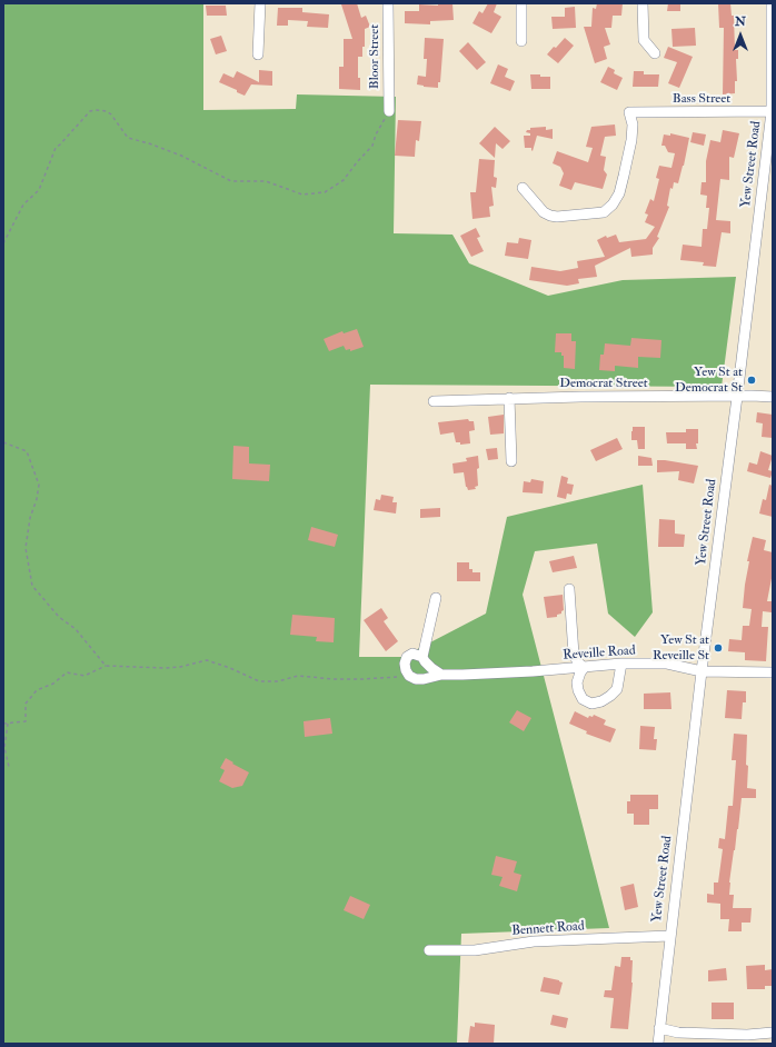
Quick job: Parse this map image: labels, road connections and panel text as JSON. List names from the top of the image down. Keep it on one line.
{"streets":{"street":["Bloor Street","Bass Street","Yew Street Road","Democrat Street","Reveille Road","Bennett Road"]},"crossings":[["Bass Street","Yew Street Road"],["Yew Street Road","Democrat Street"],["Yew Street Road","Reveille Road"],["Yew Street Road","Bennett Road"]],"places":["Yew St at Democrat St","Yew St at Reveille St"],"north":"top"}
